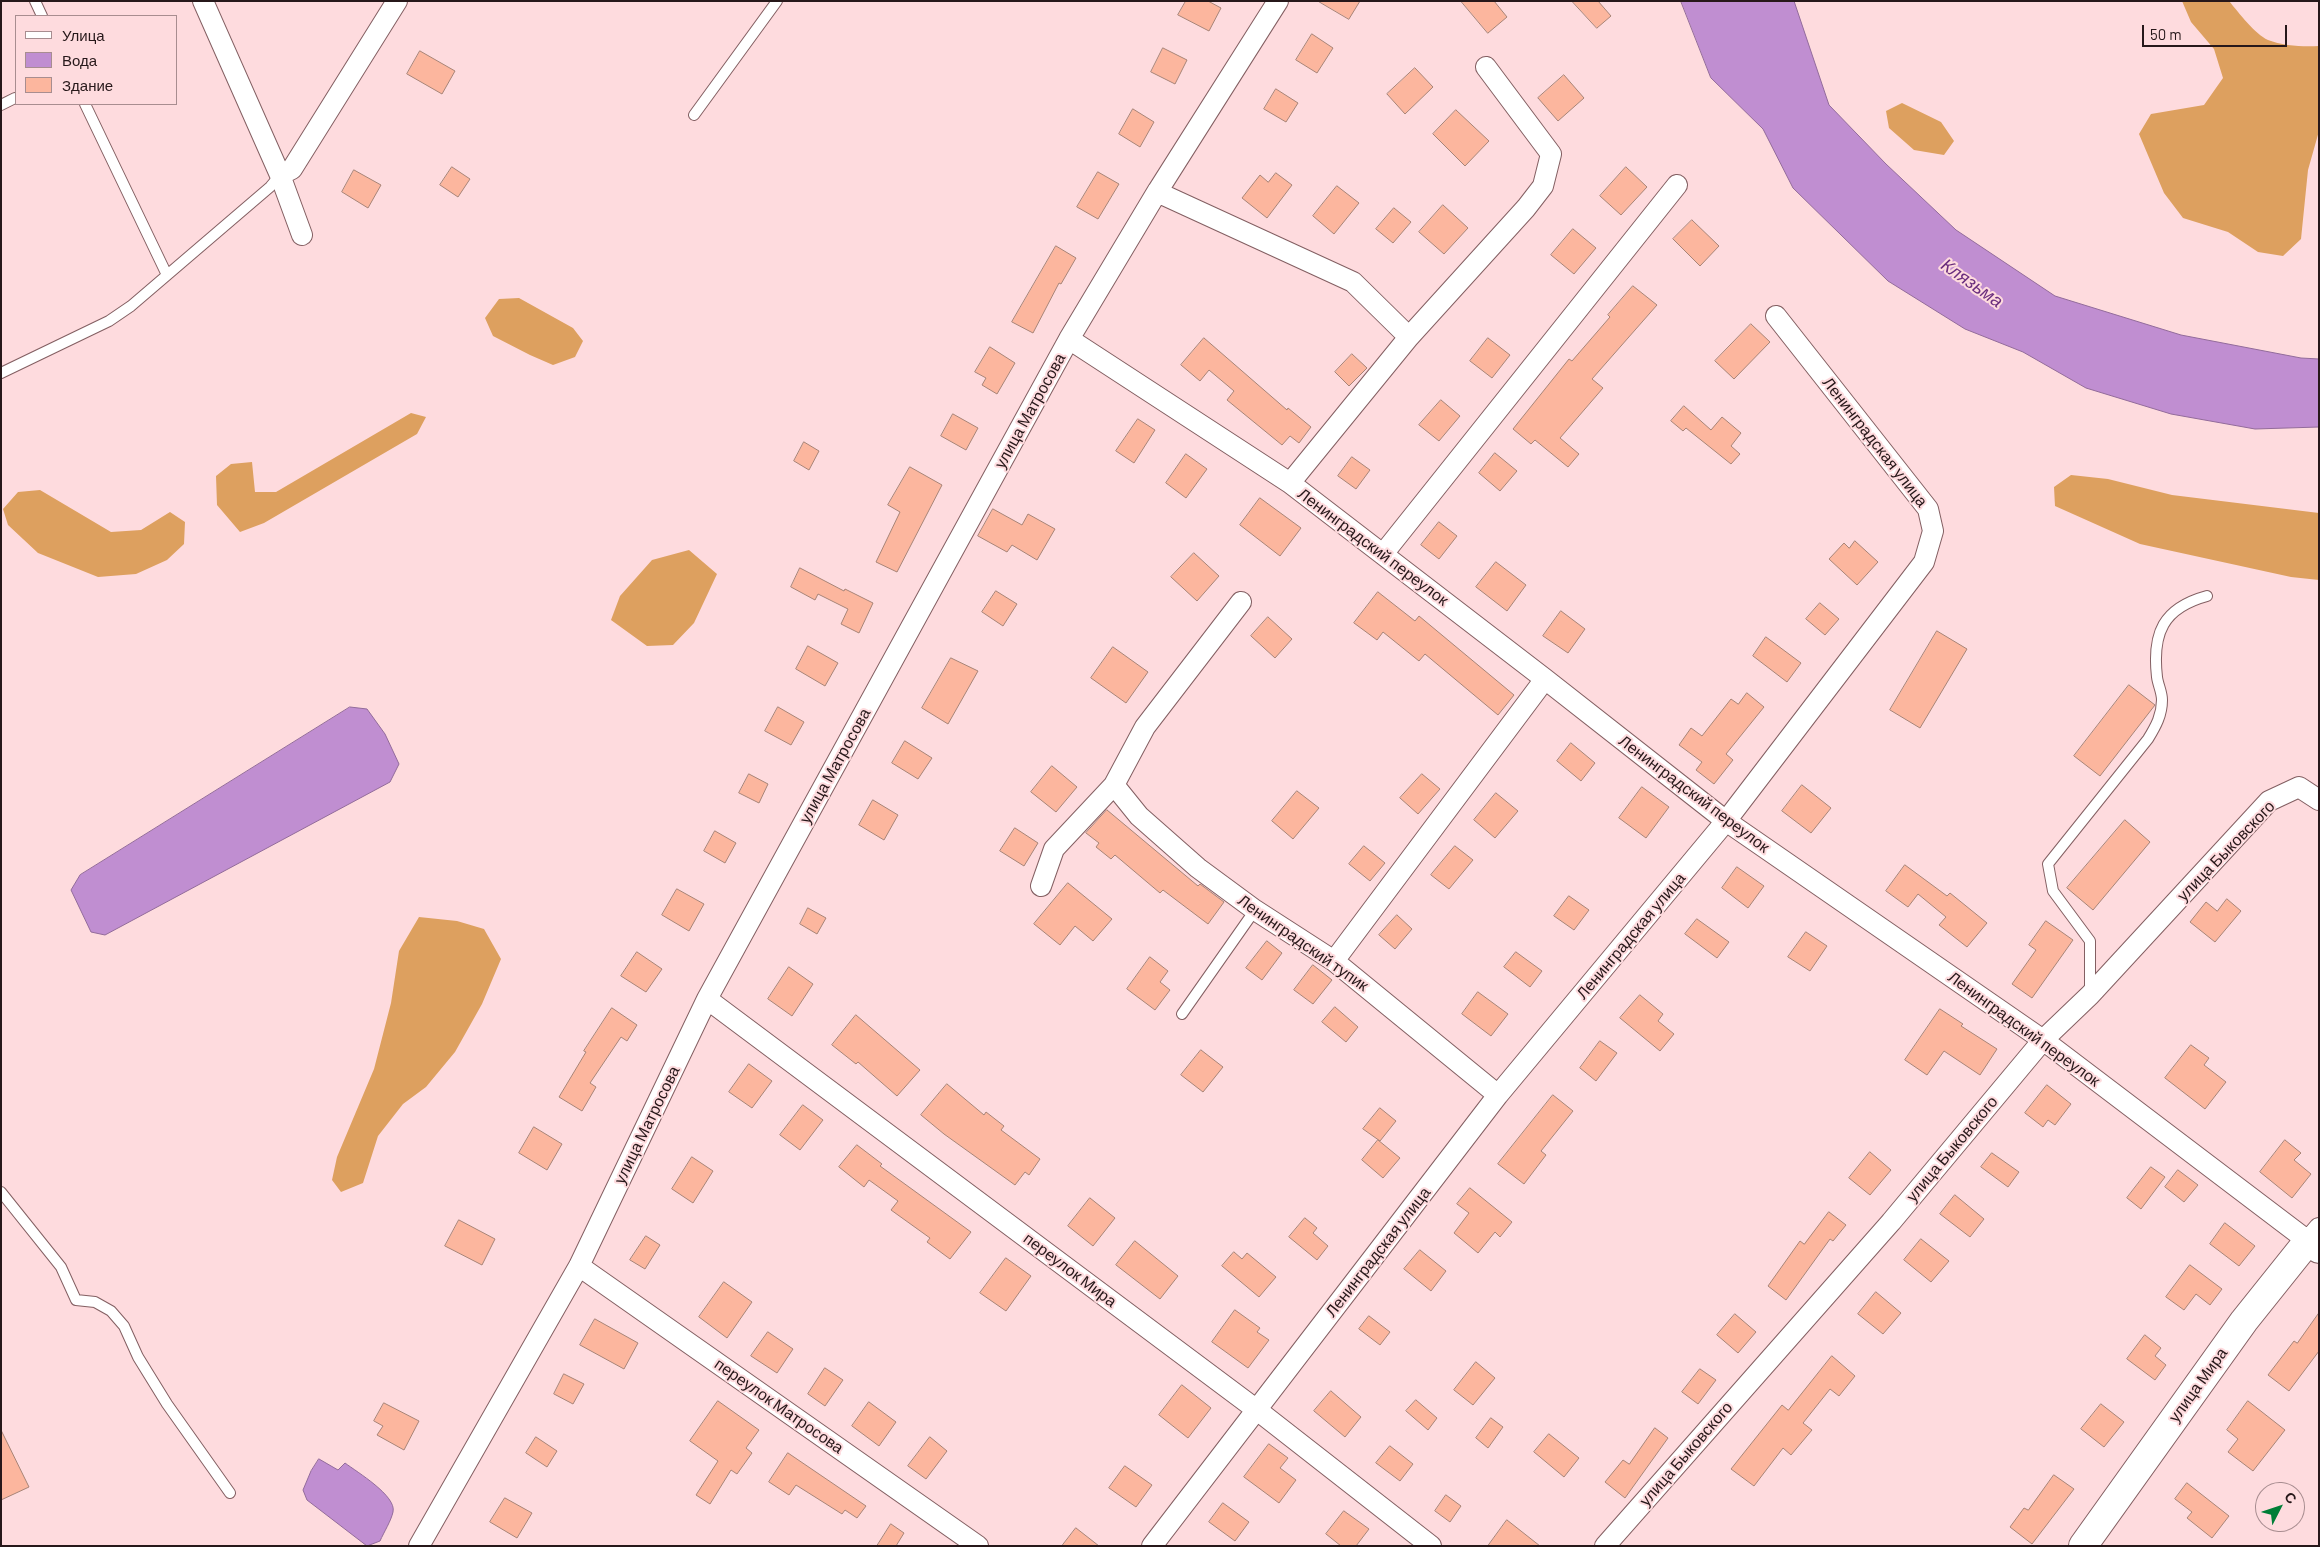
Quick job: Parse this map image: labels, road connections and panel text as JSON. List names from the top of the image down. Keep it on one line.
{"streets":{"main road":["улица Мира"],"street":["улица Матросова","Ленинградская улица","Ленинградский переулок","улица Быковского","Ленинградский тупик","переулок Мира","переулок Матросова"]},"crossings":[["улица Матросова","Ленинградский переулок"],["улица Матросова","переулок Мира"],["улица Матросова","переулок Матросова"],["Ленинградская улица","Ленинградский переулок"],["Ленинградская улица","Ленинградский тупик"],["Ленинградская улица","переулок Мира"],["Ленинградский переулок","улица Быковского"],["Ленинградский переулок","улица Мира"]],"water":["Клязьма"],"legend":["Улица","Вода","Здание"],"scale_bar":"50 m","north":"top right"}
